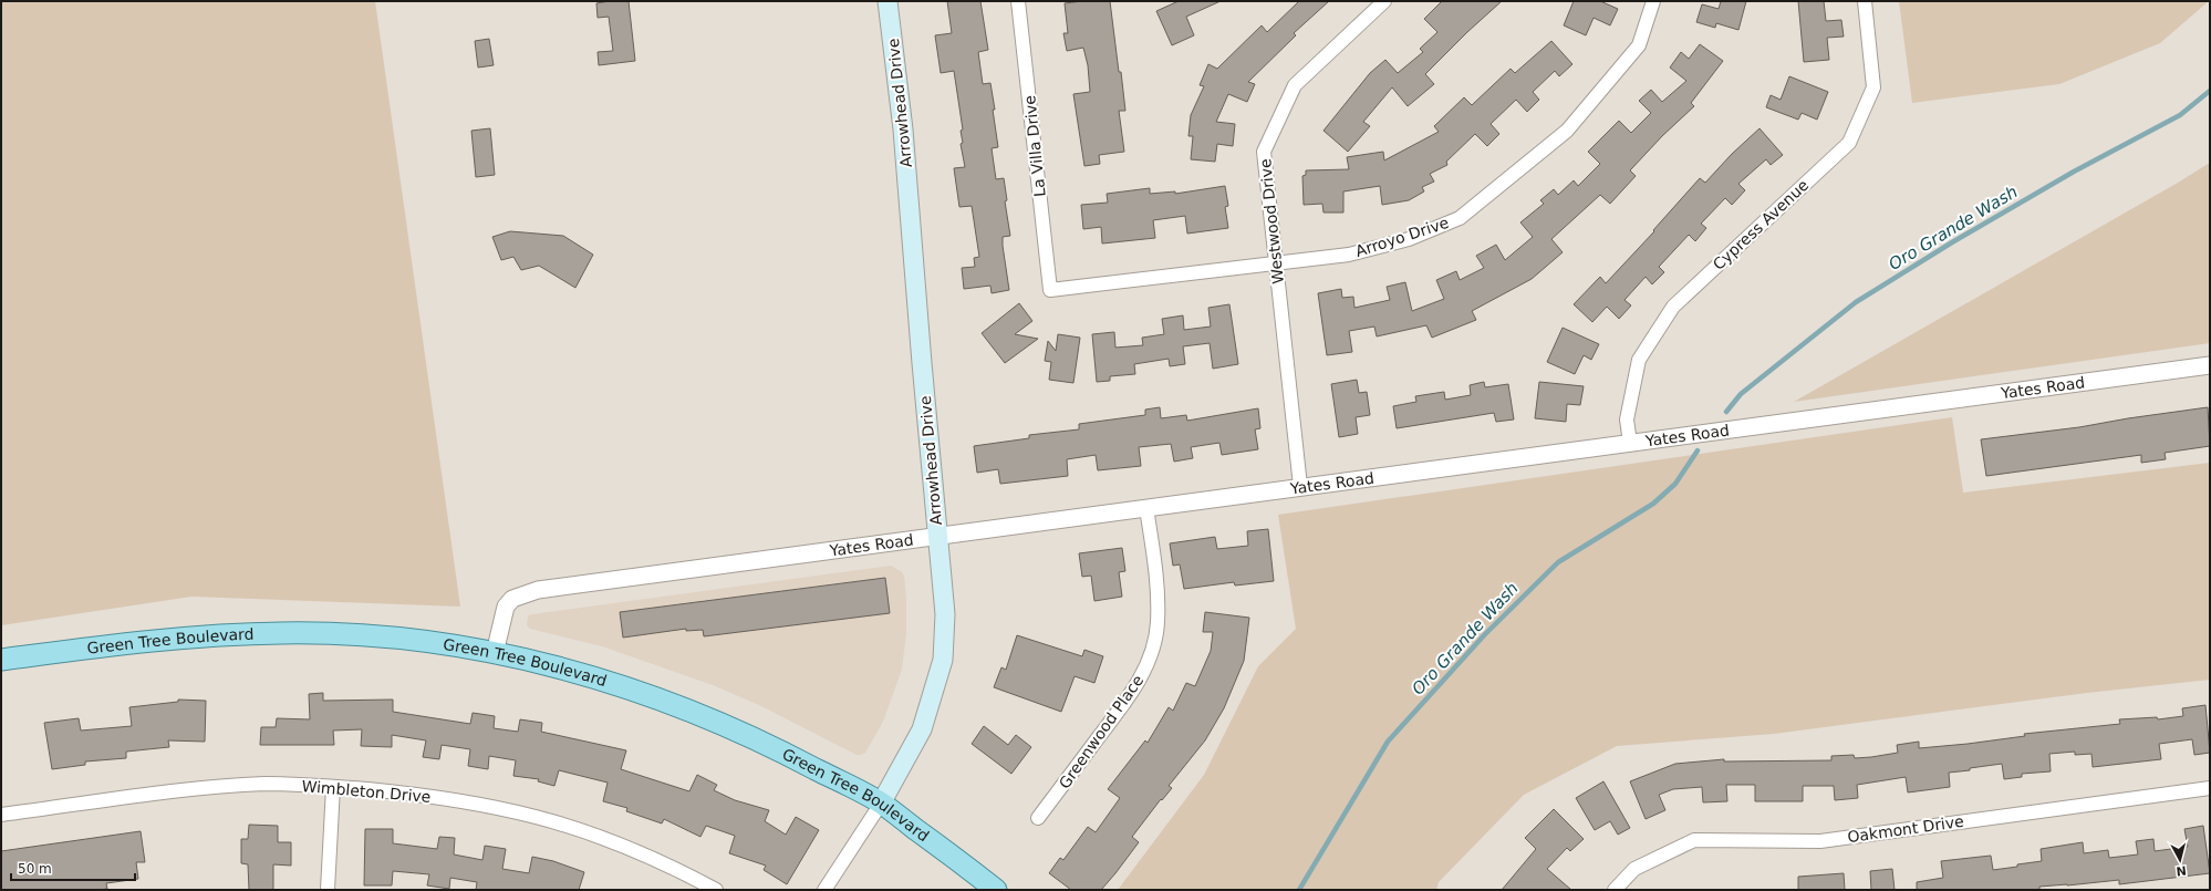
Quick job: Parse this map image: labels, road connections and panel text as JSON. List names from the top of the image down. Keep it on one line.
{"streets":{"main road":["Arrowhead Drive","Green Tree Boulevard"],"street":["La Villa Drive","Westwood Drive","Cypress Avenue","Arroyo Drive","Yates Road","Greenwood Place","Wimbleton Drive","Oakmont Drive"]},"crossings":[["Arrowhead Drive","Yates Road"],["Arrowhead Drive","Green Tree Boulevard"],["La Villa Drive","Arroyo Drive"],["Westwood Drive","Arroyo Drive"],["Westwood Drive","Yates Road"],["Cypress Avenue","Yates Road"],["Yates Road","Green Tree Boulevard"],["Yates Road","Greenwood Place"]],"water":["Oro Grande Wash"],"scale_bar":"50 m","north":"bottom"}
